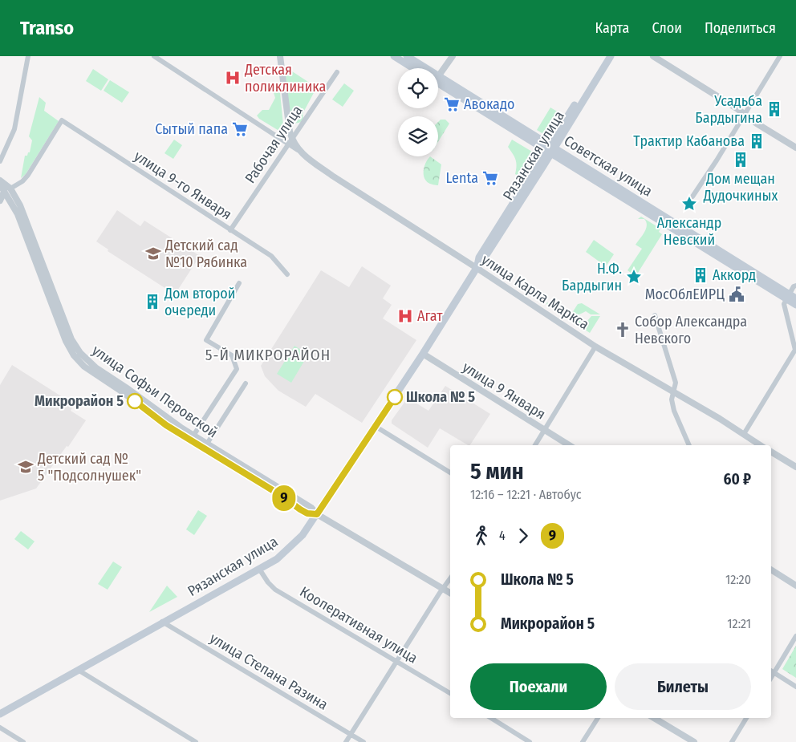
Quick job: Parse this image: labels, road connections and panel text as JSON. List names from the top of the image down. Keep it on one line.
{"streets":{"main road":["Рязанская улица","Советская улица"],"street":["Рабочая улица","улица 9-го Января","улица Карла Маркса","улица 9 Января","улица Софьи Перовской","Кооперативная улица","улица Степана Разина"]},"crossings":[["Рабочая улица","улица 9-го Января"],["Рабочая улица","улица Карла Маркса"],["Рязанская улица","Советская улица"],["Рязанская улица","улица Карла Маркса"],["Рязанская улица","улица 9 Января"],["Рязанская улица","улица Софьи Перовской"],["Рязанская улица","Кооперативная улица"],["Рязанская улица","улица Степана Разина"],["улица 9-го Января","улица Софьи Перовской"]],"districts":["5-Й МИКРОРАЙОН"],"places":{"hospital":["Детская поликлиника","Агат"],"supermarket":["Авокадо","Сытый папа","Lenta"],"building":["Усадьба Бардыгина","Трактир Кабанова","Дом мещан Дудочкиных","Аккорд","Дом второй очереди"],"place":["Александр Невский","Н.Ф. Бардыгин"],"school or university":["Детский сад №10 Рябинка","Детский сад № 5 \"Подсолнушек\""],"public building":["MосОблЕИРЦ"],"church":["Собор Александра Невского"],"other":["Школа № 5","Микрорайон 5"]},"lines":["bus line 9"],"page":{"header":"Transo","nav":["Карта","Слои","Поделиться"],"on_map":"9","heading":["5 мин","12:16 – 12:21 · Автобус","60 ₽"],"legs":["4","9"],"list":[{"name":"Школа № 5","value":"12:20"},{"name":"Микрорайон 5","value":"12:21"}],"buttons":["Поехали","Билеты"]}}
